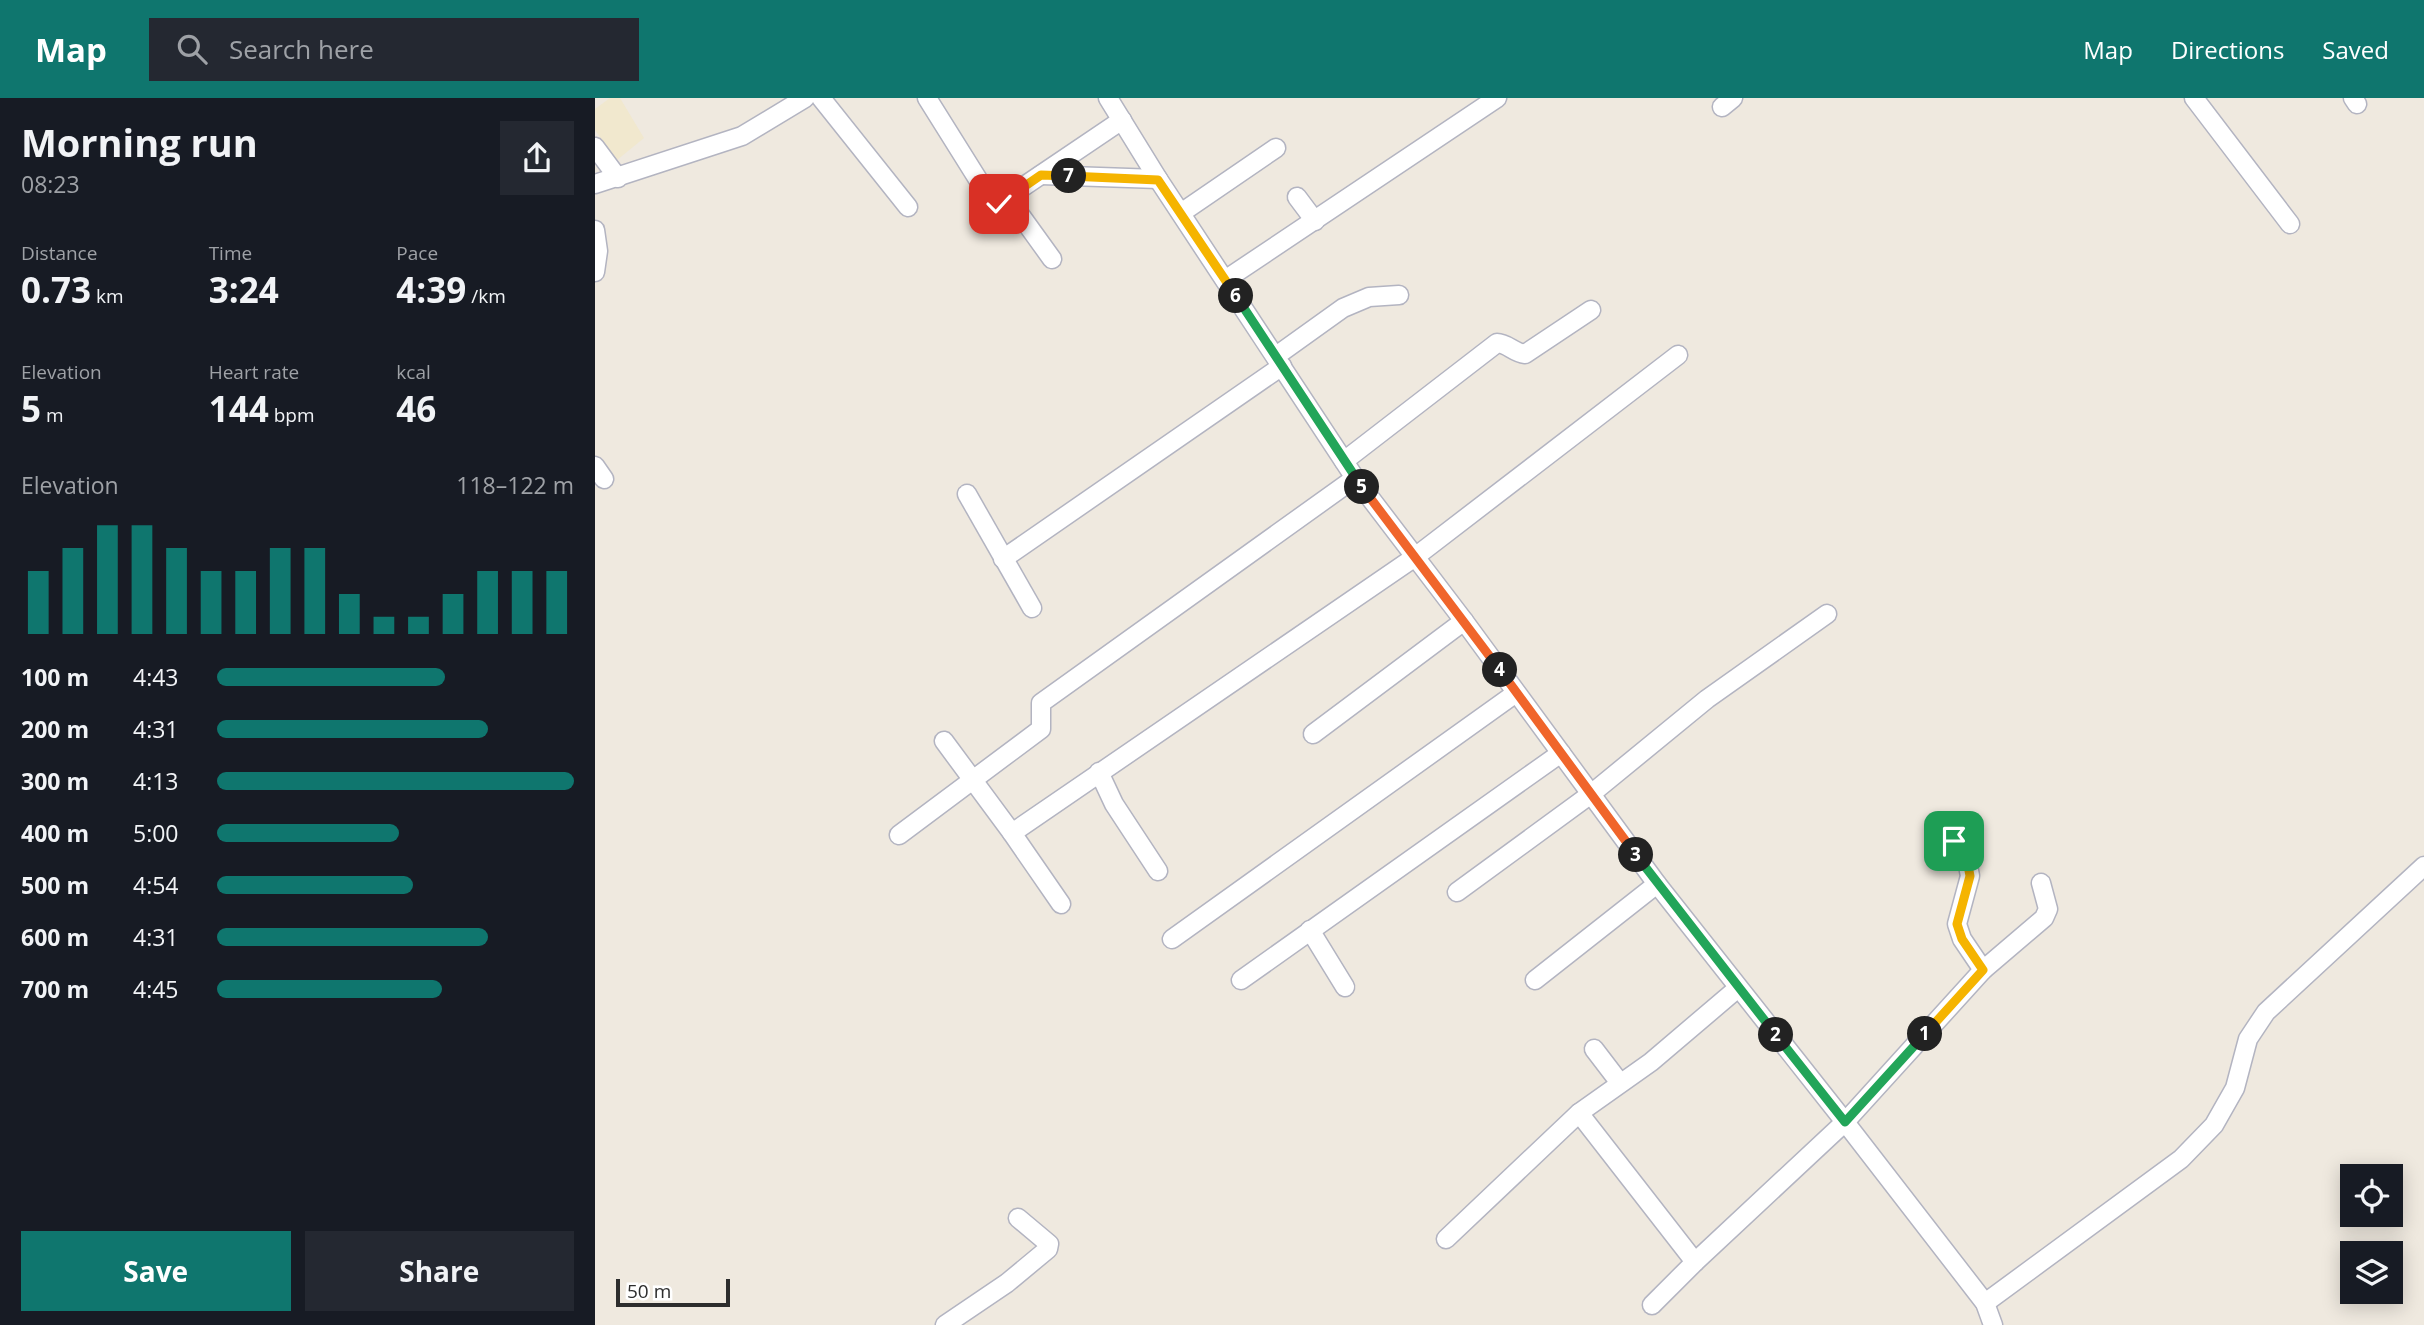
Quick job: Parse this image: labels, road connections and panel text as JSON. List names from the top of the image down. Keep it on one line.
{"scale_bar":"50 m","page":{"header":"Map","search":"Search here","nav":["Map","Directions","Saved"],"heading":["Morning run","08:23"],"pins":["7","6","5","4","3","1","2"],"stats":[["Distance","0.73 km"],["Time","3:24"],["Pace","4:39 /km"],["Elevation","5 m"],["Heart rate","144 bpm"],["kcal","46"]],"chart":["Elevation","118–122 m"],"list":[{"name":"100 m","note":"4:43"},{"name":"200 m","note":"4:31"},{"name":"300 m","note":"4:13"},{"name":"400 m","note":"5:00"},{"name":"500 m","note":"4:54"},{"name":"600 m","note":"4:31"},{"name":"700 m","note":"4:45"}],"buttons":["Save","Share"],"scale":"50 m"}}
